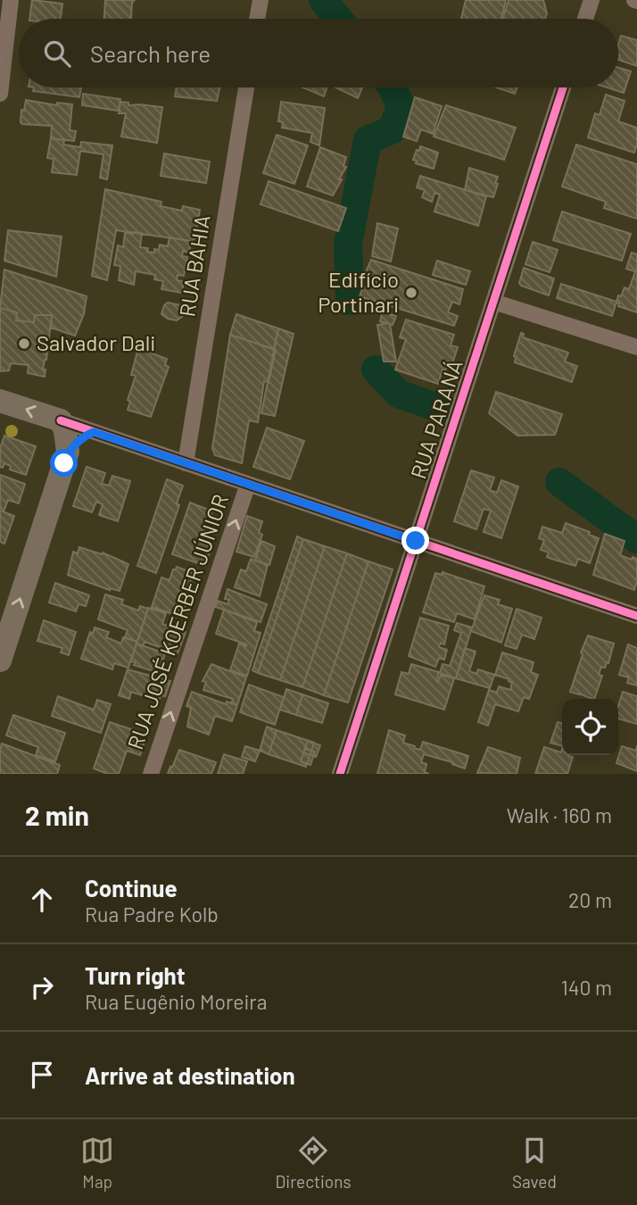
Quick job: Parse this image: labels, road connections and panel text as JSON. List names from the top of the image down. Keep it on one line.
{"streets":{"street":["RUA BAHIA","RUA PARANÁ","RUA JOSÉ KOERBER JÚNIOR"]},"one_way":["RUA JOSÉ KOERBER JÚNIOR"],"places":["Edifício Portinari","Salvador Dali"],"page":{"search":"Search here","heading":["2 min","Walk · 160 m"],"list":[["Continue","Rua Padre Kolb","20 m"],["Turn right","Rua Eugênio Moreira","140 m"],"Arrive at destination"],"nav":["Map","Directions","Saved"]}}
